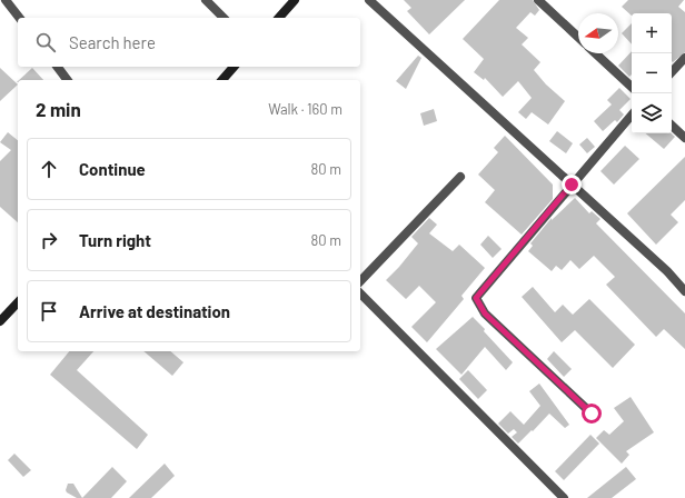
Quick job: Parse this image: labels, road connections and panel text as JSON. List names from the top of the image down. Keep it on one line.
{"north":"left","page":{"map_buttons":["+","−"],"search":"Search here","heading":["2 min","Walk · 160 m"],"list":[["Continue","80 m"],["Turn right","80 m"],"Arrive at destination"]}}
